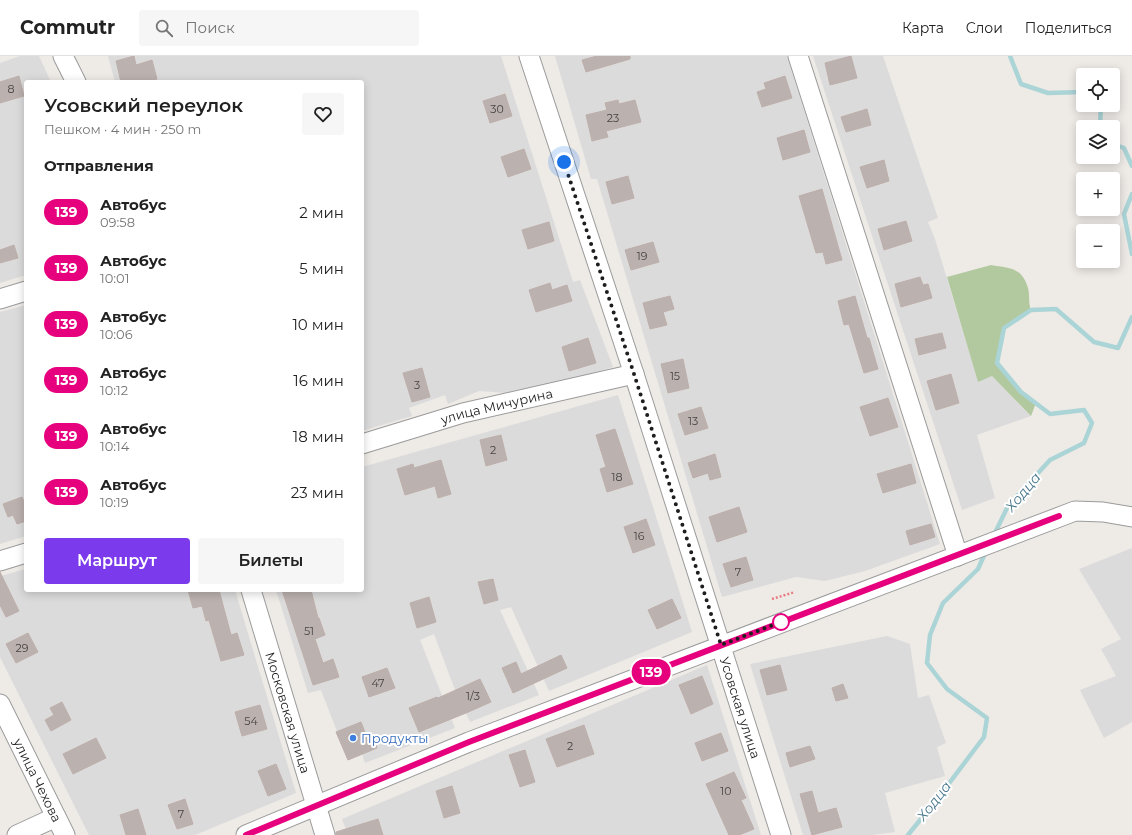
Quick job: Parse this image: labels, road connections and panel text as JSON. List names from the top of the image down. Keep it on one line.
{"streets":{"street":["улица Мичурина","Усовская улица","Московская улица","улица Чехова"]},"crossings":[["улица Мичурина","Усовская улица"]],"water":["Ходца"],"places":["Продукты"],"lines":["bus line 139"],"house_numbers":["8","30","23","19","15","3","13","2","18","16","7","51","29","47","1/3","54","2","10","7"],"page":{"header":"Commutr","search":"Поиск","nav":["Карта","Слои","Поделиться"],"on_map":"139","map_buttons":["+","−"],"heading":[["Усовский переулок","Пешком · 4 мин · 250 m"],"Отправления"],"list":[{"mark":"139","name":"Автобус","note":"09:58","value":"2 мин"},{"mark":"139","name":"Автобус","note":"10:01","value":"5 мин"},{"mark":"139","name":"Автобус","note":"10:06","value":"10 мин"},{"mark":"139","name":"Автобус","note":"10:12","value":"16 мин"},{"mark":"139","name":"Автобус","note":"10:14","value":"18 мин"},{"mark":"139","name":"Автобус","note":"10:19","value":"23 мин"}],"buttons":["Маршрут","Билеты"]}}
